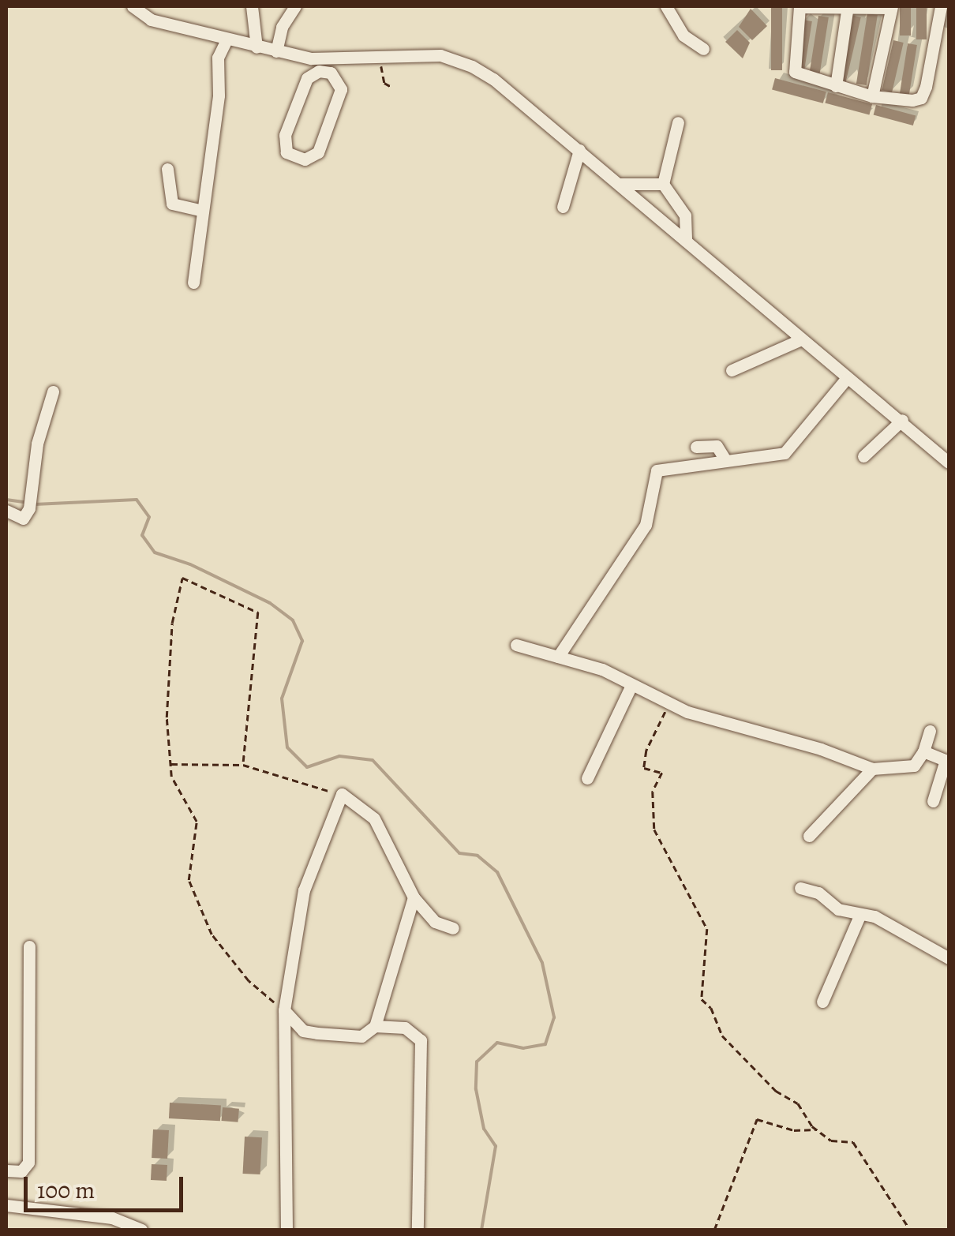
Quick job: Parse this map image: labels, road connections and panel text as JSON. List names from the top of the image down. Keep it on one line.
{"scale_bar":"100 m"}
